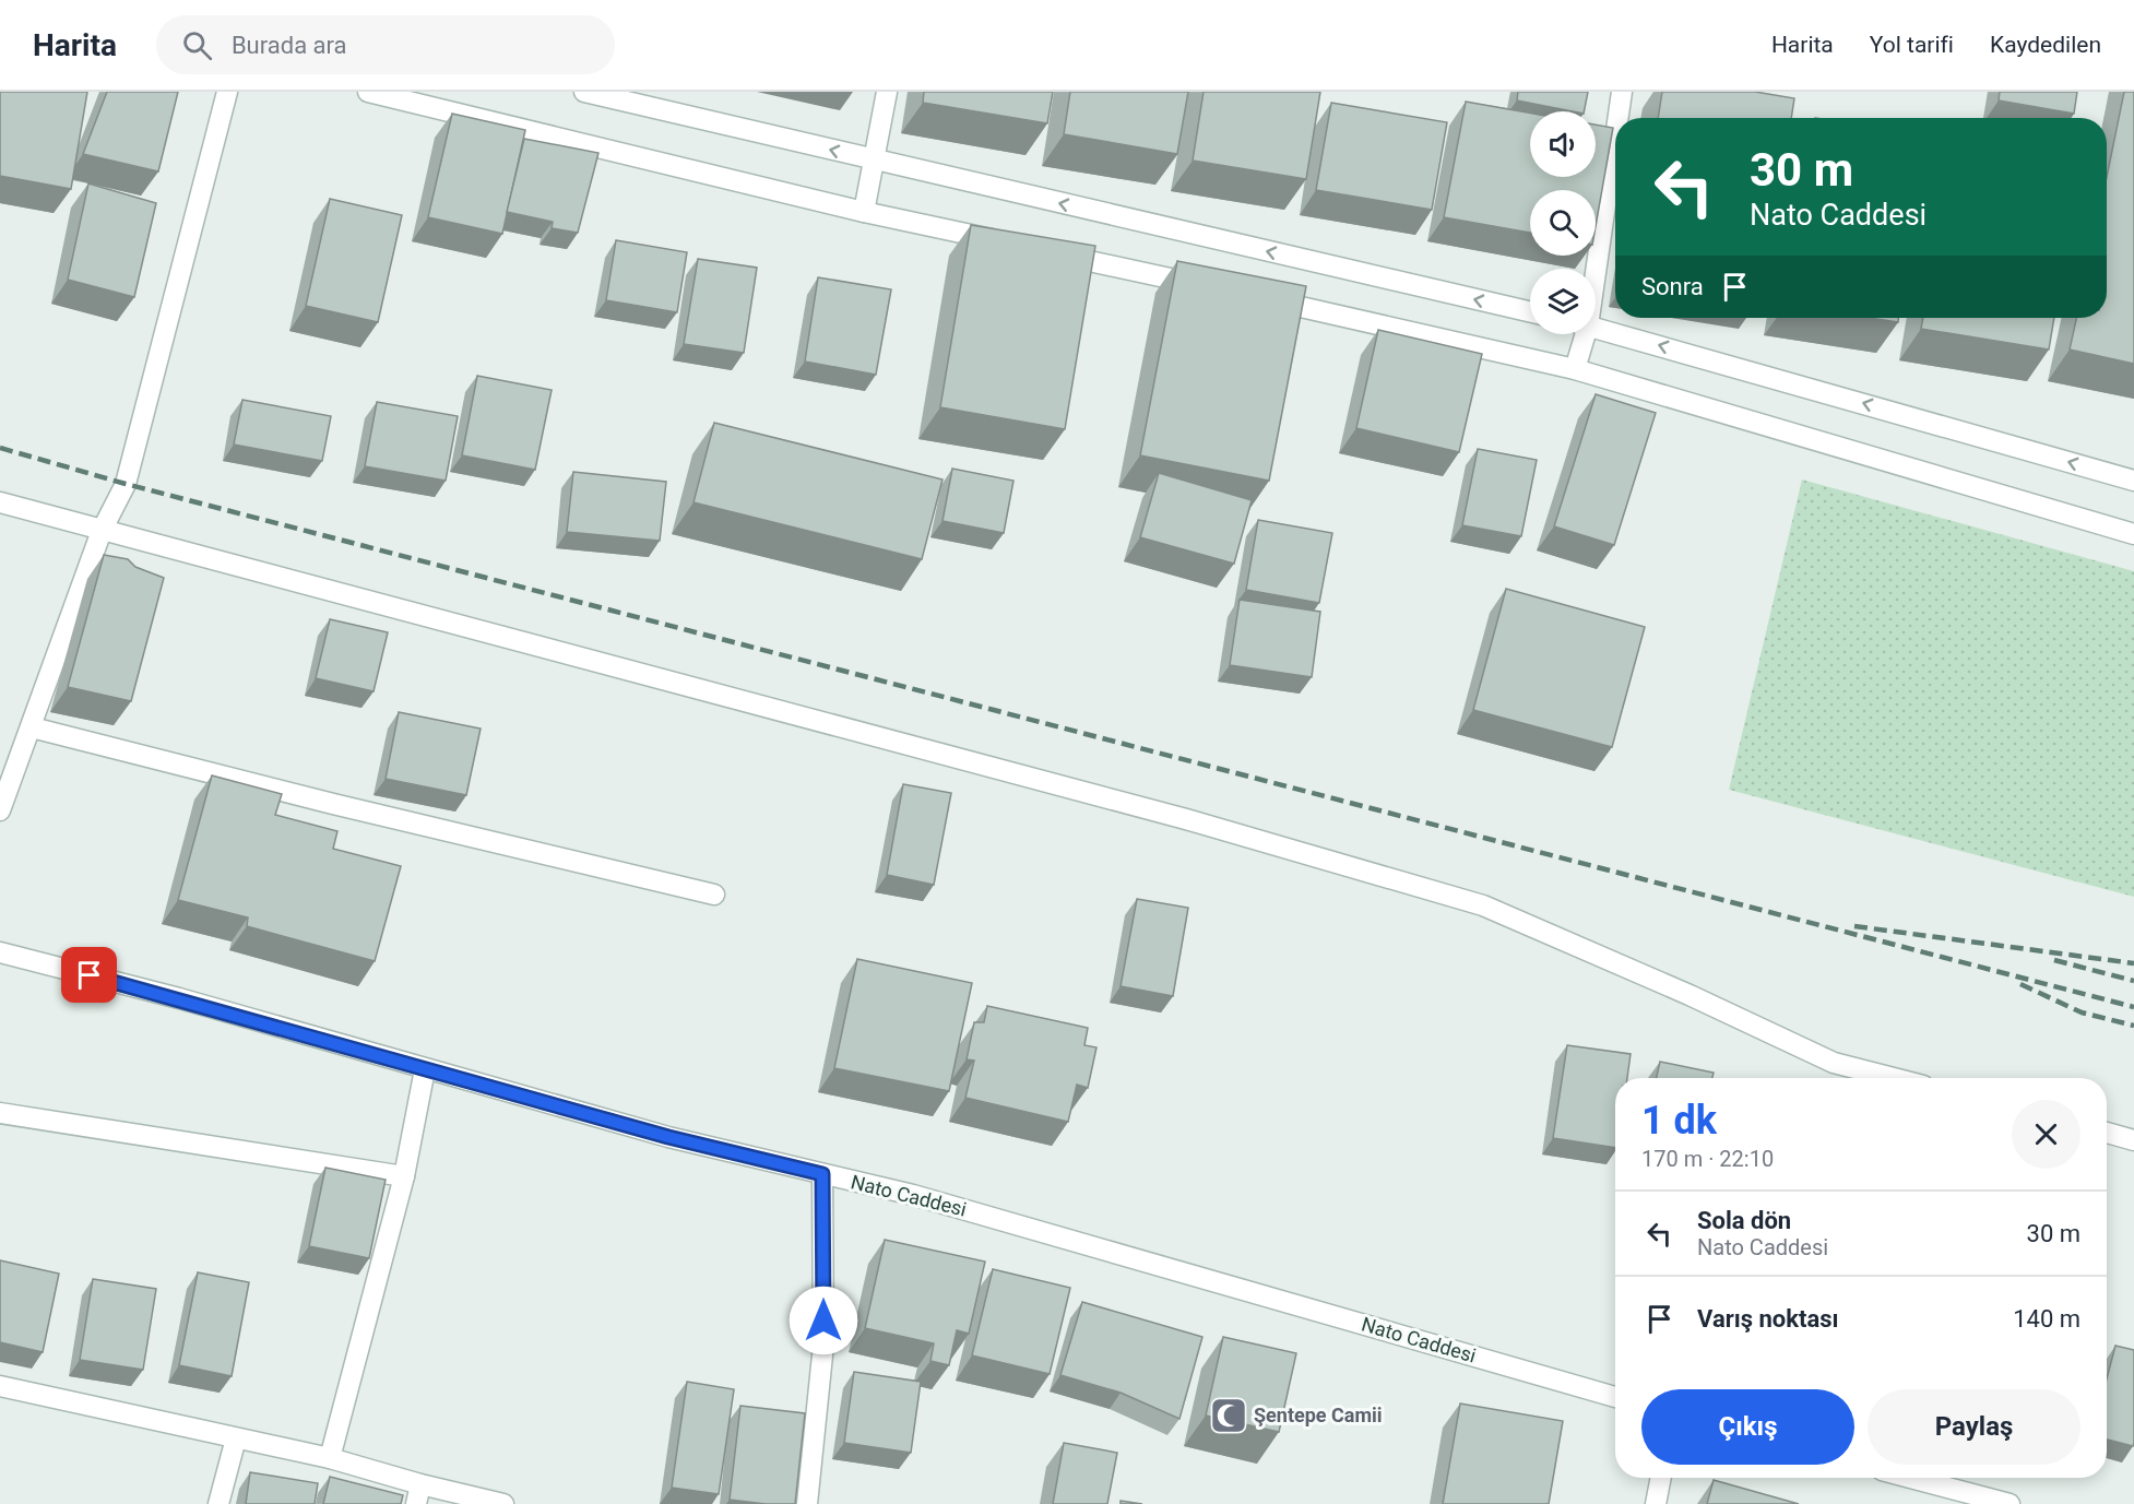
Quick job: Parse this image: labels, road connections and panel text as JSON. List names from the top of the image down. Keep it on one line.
{"streets":{"street":["Nato Caddesi"]},"places":{"mosque":["Şentepe Camii"]},"page":{"header":"Harita","search":"Burada ara","nav":["Harita","Yol tarifi","Kaydedilen"],"turn":["30 m","Nato Caddesi"],"then":"Sonra","heading":["1 dk","170 m · 22:10"],"list":[{"name":"Sola dön","note":"Nato Caddesi","value":"30 m"},{"name":"Varış noktası","value":"140 m"}],"buttons":["Çıkış","Paylaş"]}}
